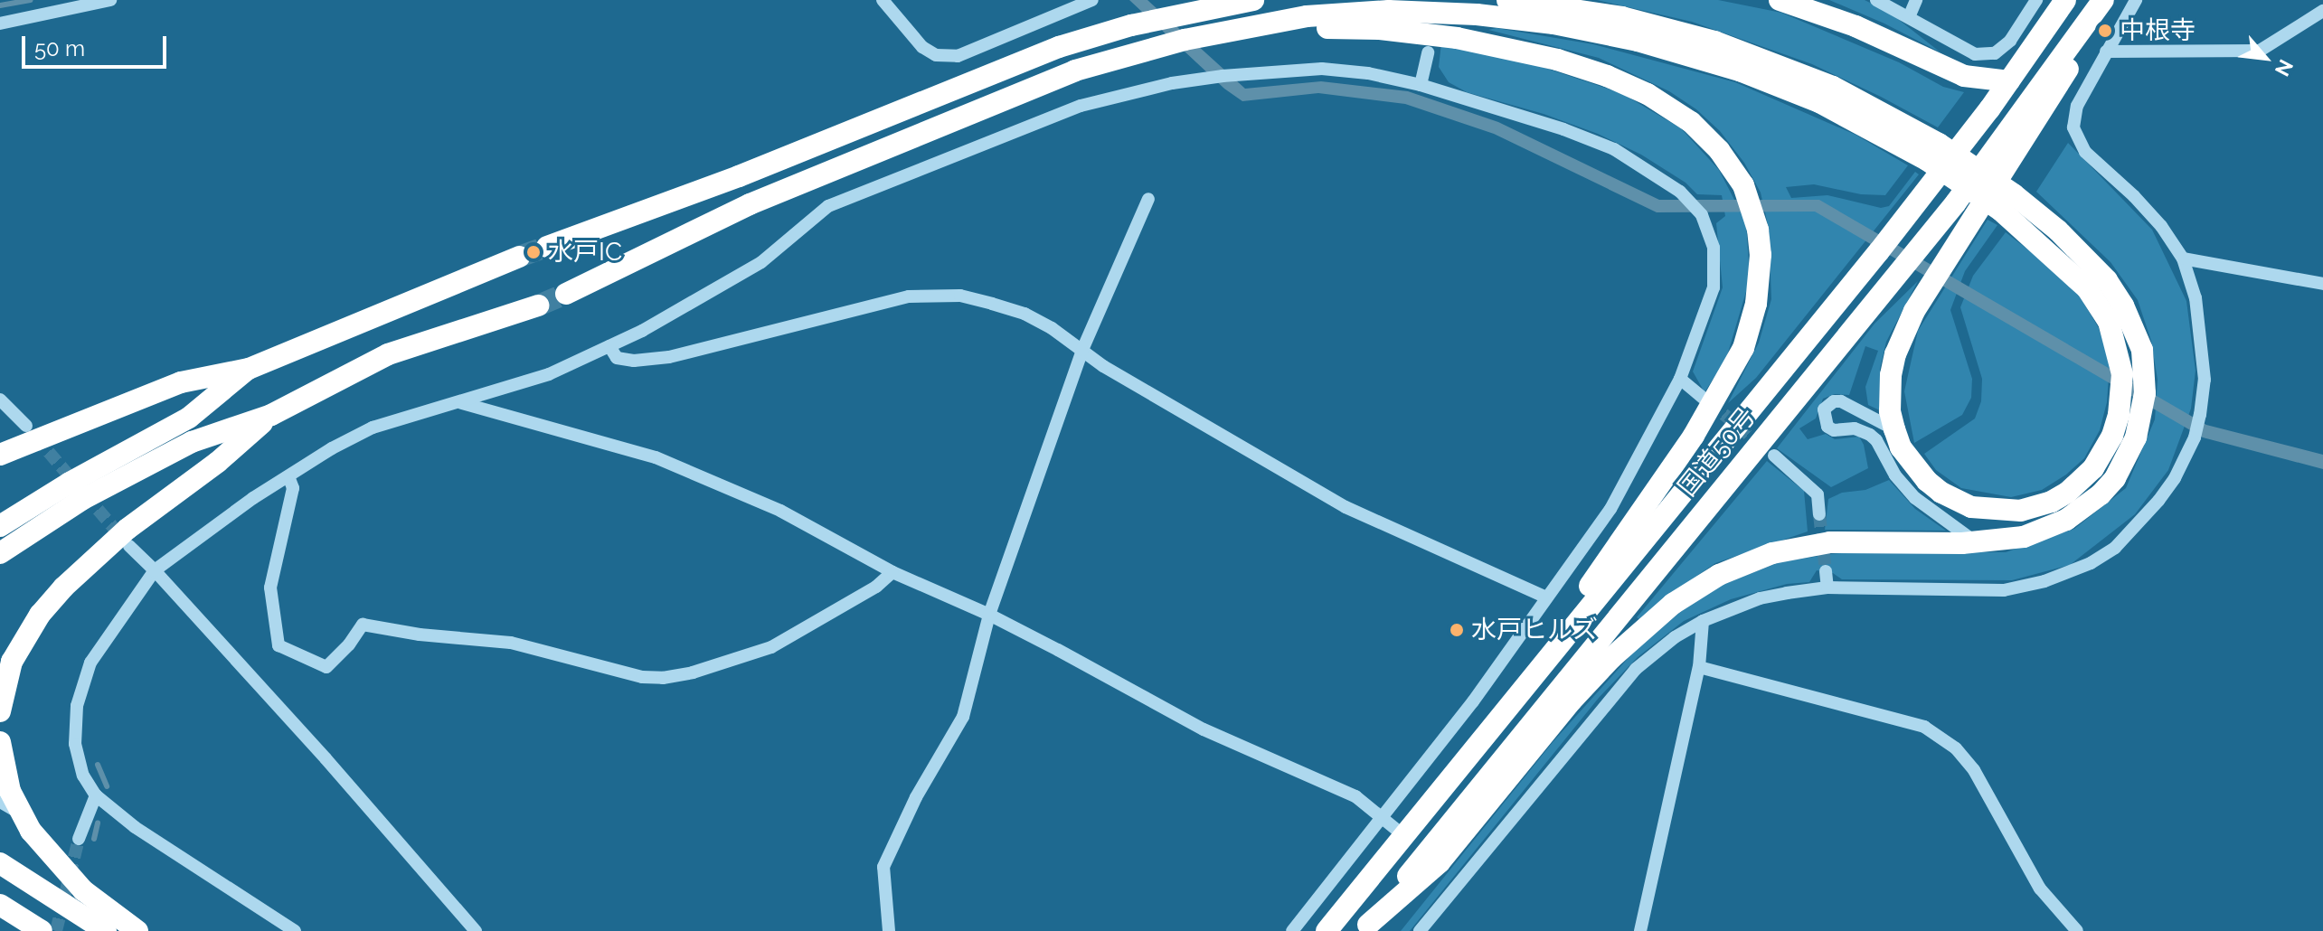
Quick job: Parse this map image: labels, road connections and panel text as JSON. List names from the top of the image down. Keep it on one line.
{"streets":{"highway":["国道50号"]},"places":["中根寺","水戸IC","水戸ヒルズ"],"scale_bar":"50 m","north":"bottom right"}
